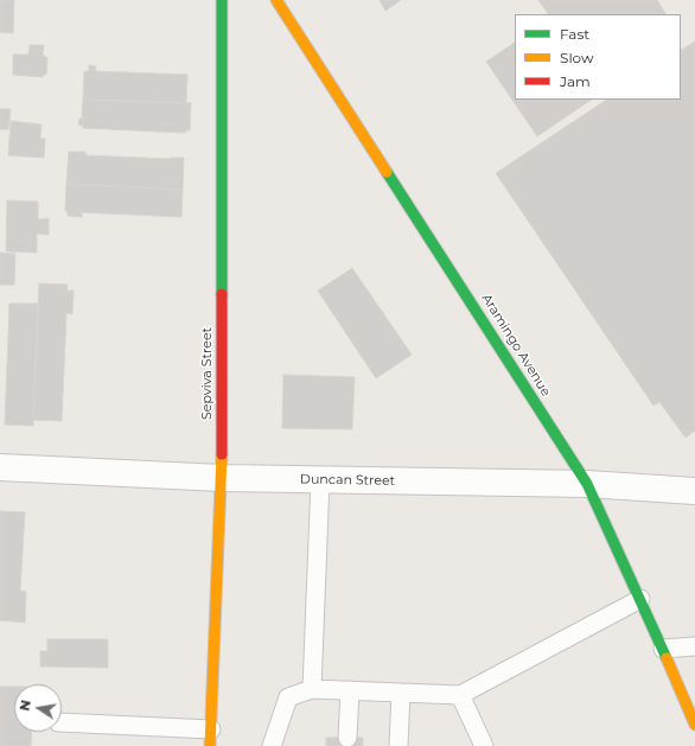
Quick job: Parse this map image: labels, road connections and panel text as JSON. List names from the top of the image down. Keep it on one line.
{"streets":{"main road":["Aramingo Avenue","Sepviva Street"],"street":["Duncan Street"]},"crossings":[["Aramingo Avenue","Duncan Street"],["Sepviva Street","Duncan Street"]],"legend":["Fast","Slow","Jam"],"north":"left"}
